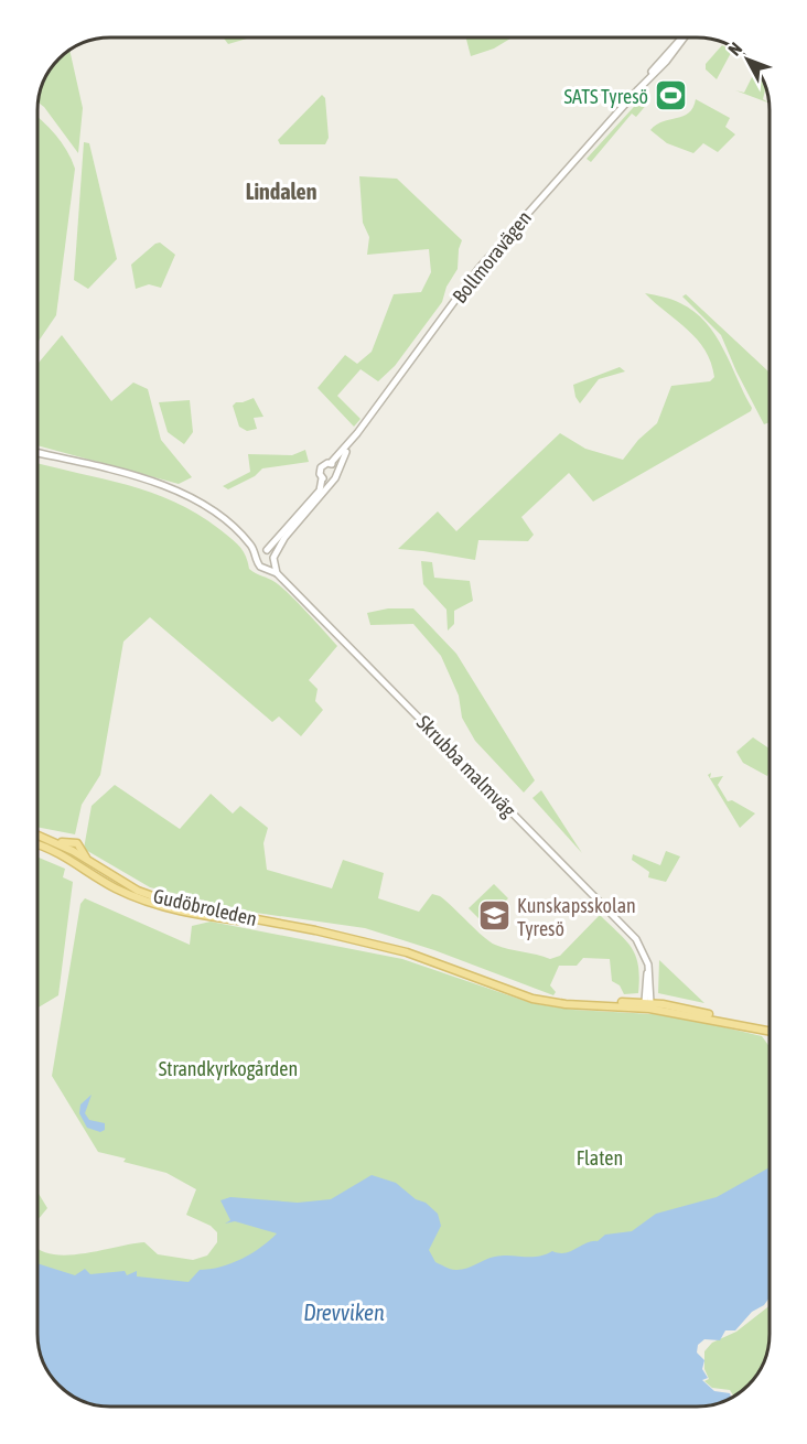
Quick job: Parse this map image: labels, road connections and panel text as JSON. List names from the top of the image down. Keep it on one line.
{"streets":{"main road":["Gudöbroleden"],"street":["Bollmoravägen","Skrubba malmväg"]},"crossings":[["Skrubba malmväg","Gudöbroleden"]],"districts":["Lindalen"],"water":["Drevviken"],"parks":["Strandkyrkogården","Flaten"],"places":{"sports":["SATS Tyresö"],"school or university":["Kunskapsskolan Tyresö"]},"north":"top left"}
